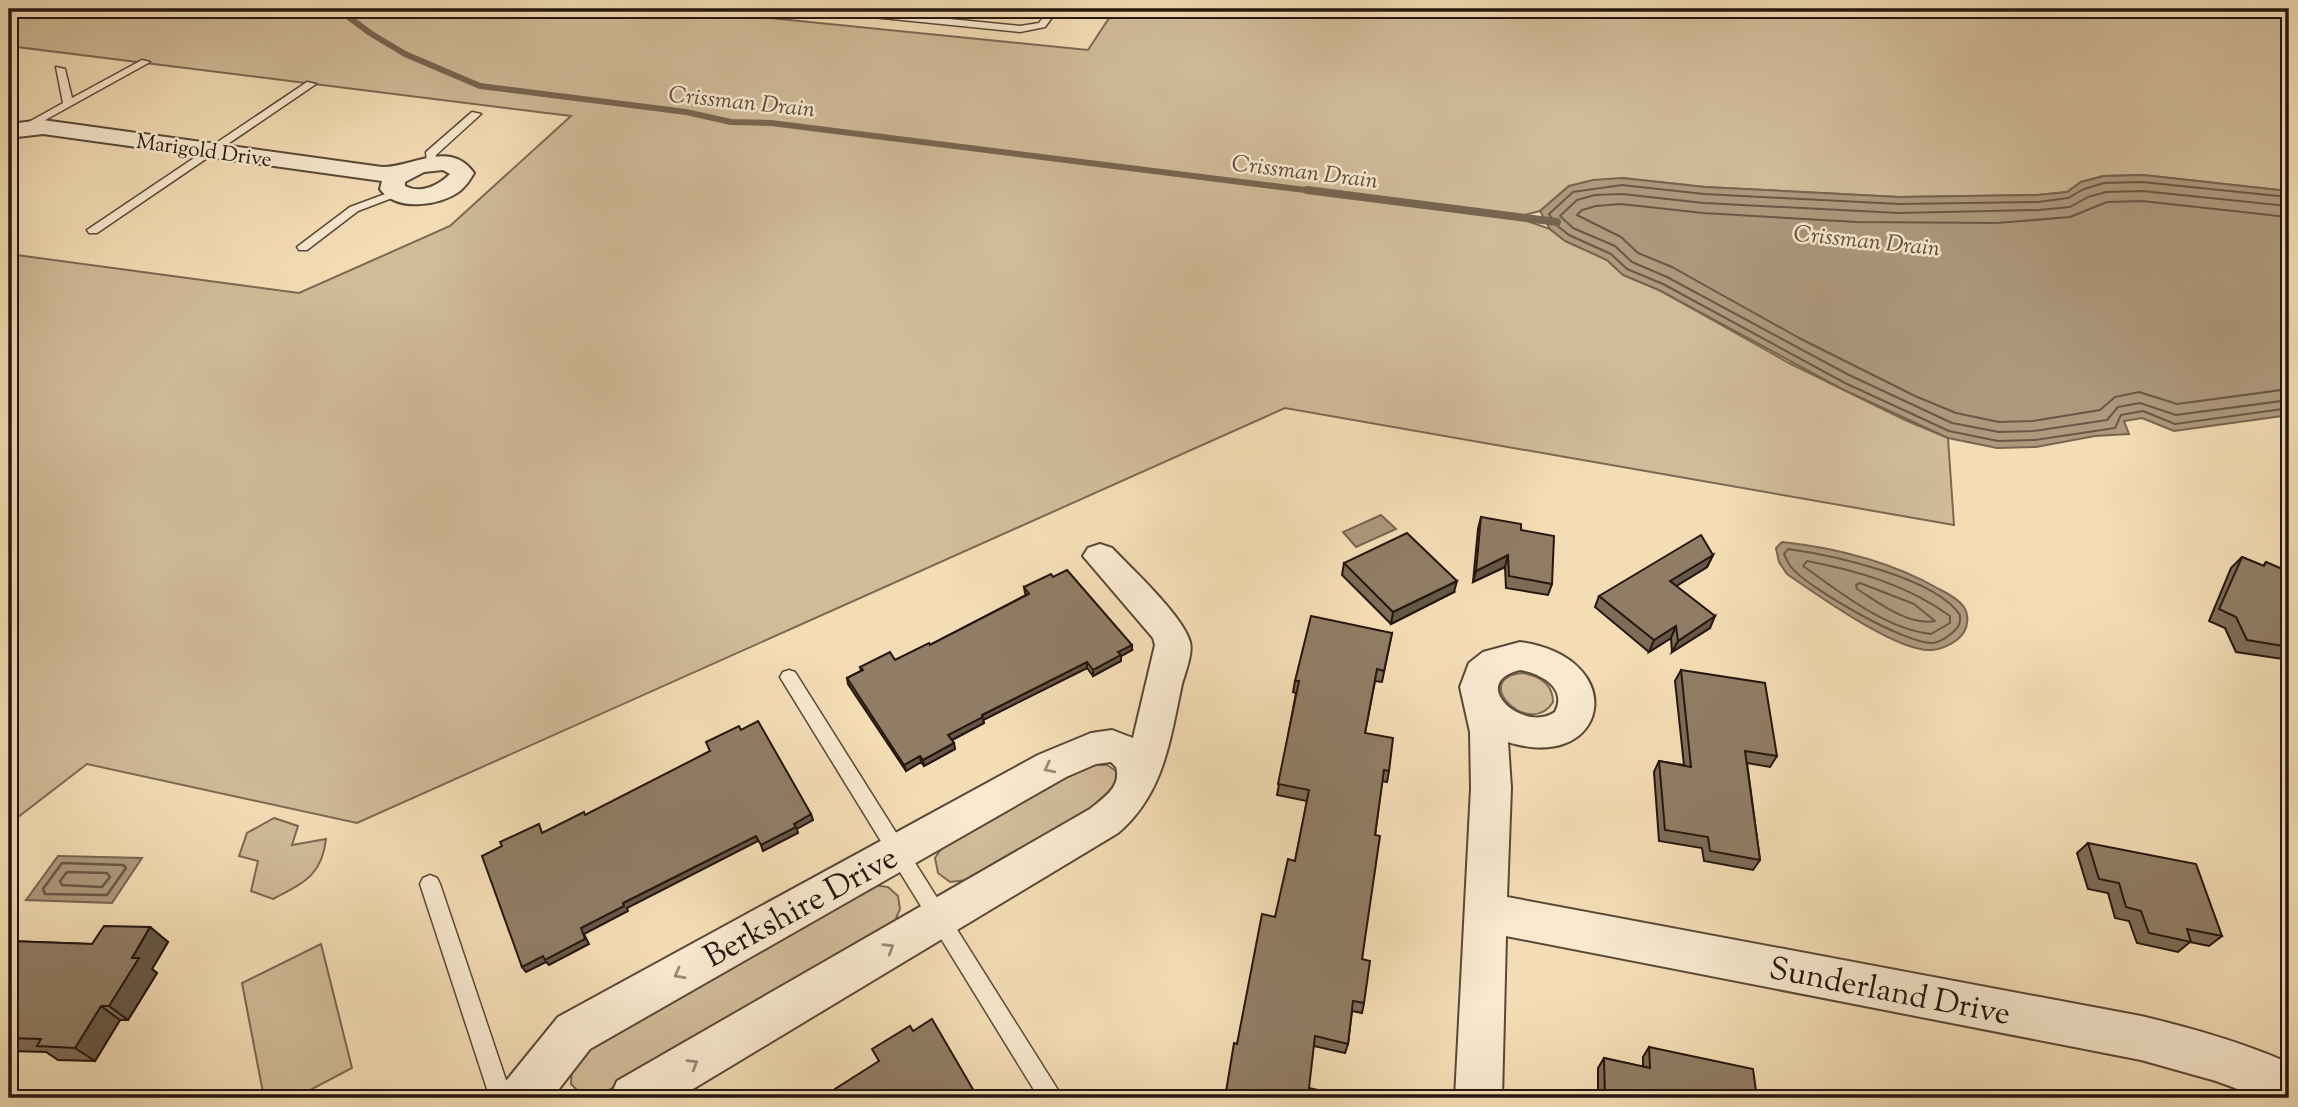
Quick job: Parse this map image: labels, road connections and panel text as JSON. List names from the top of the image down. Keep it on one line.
{"streets":{"street":["Marigold Drive","Berkshire Drive","Sunderland Drive"]},"water":["Crissman Drain"]}
